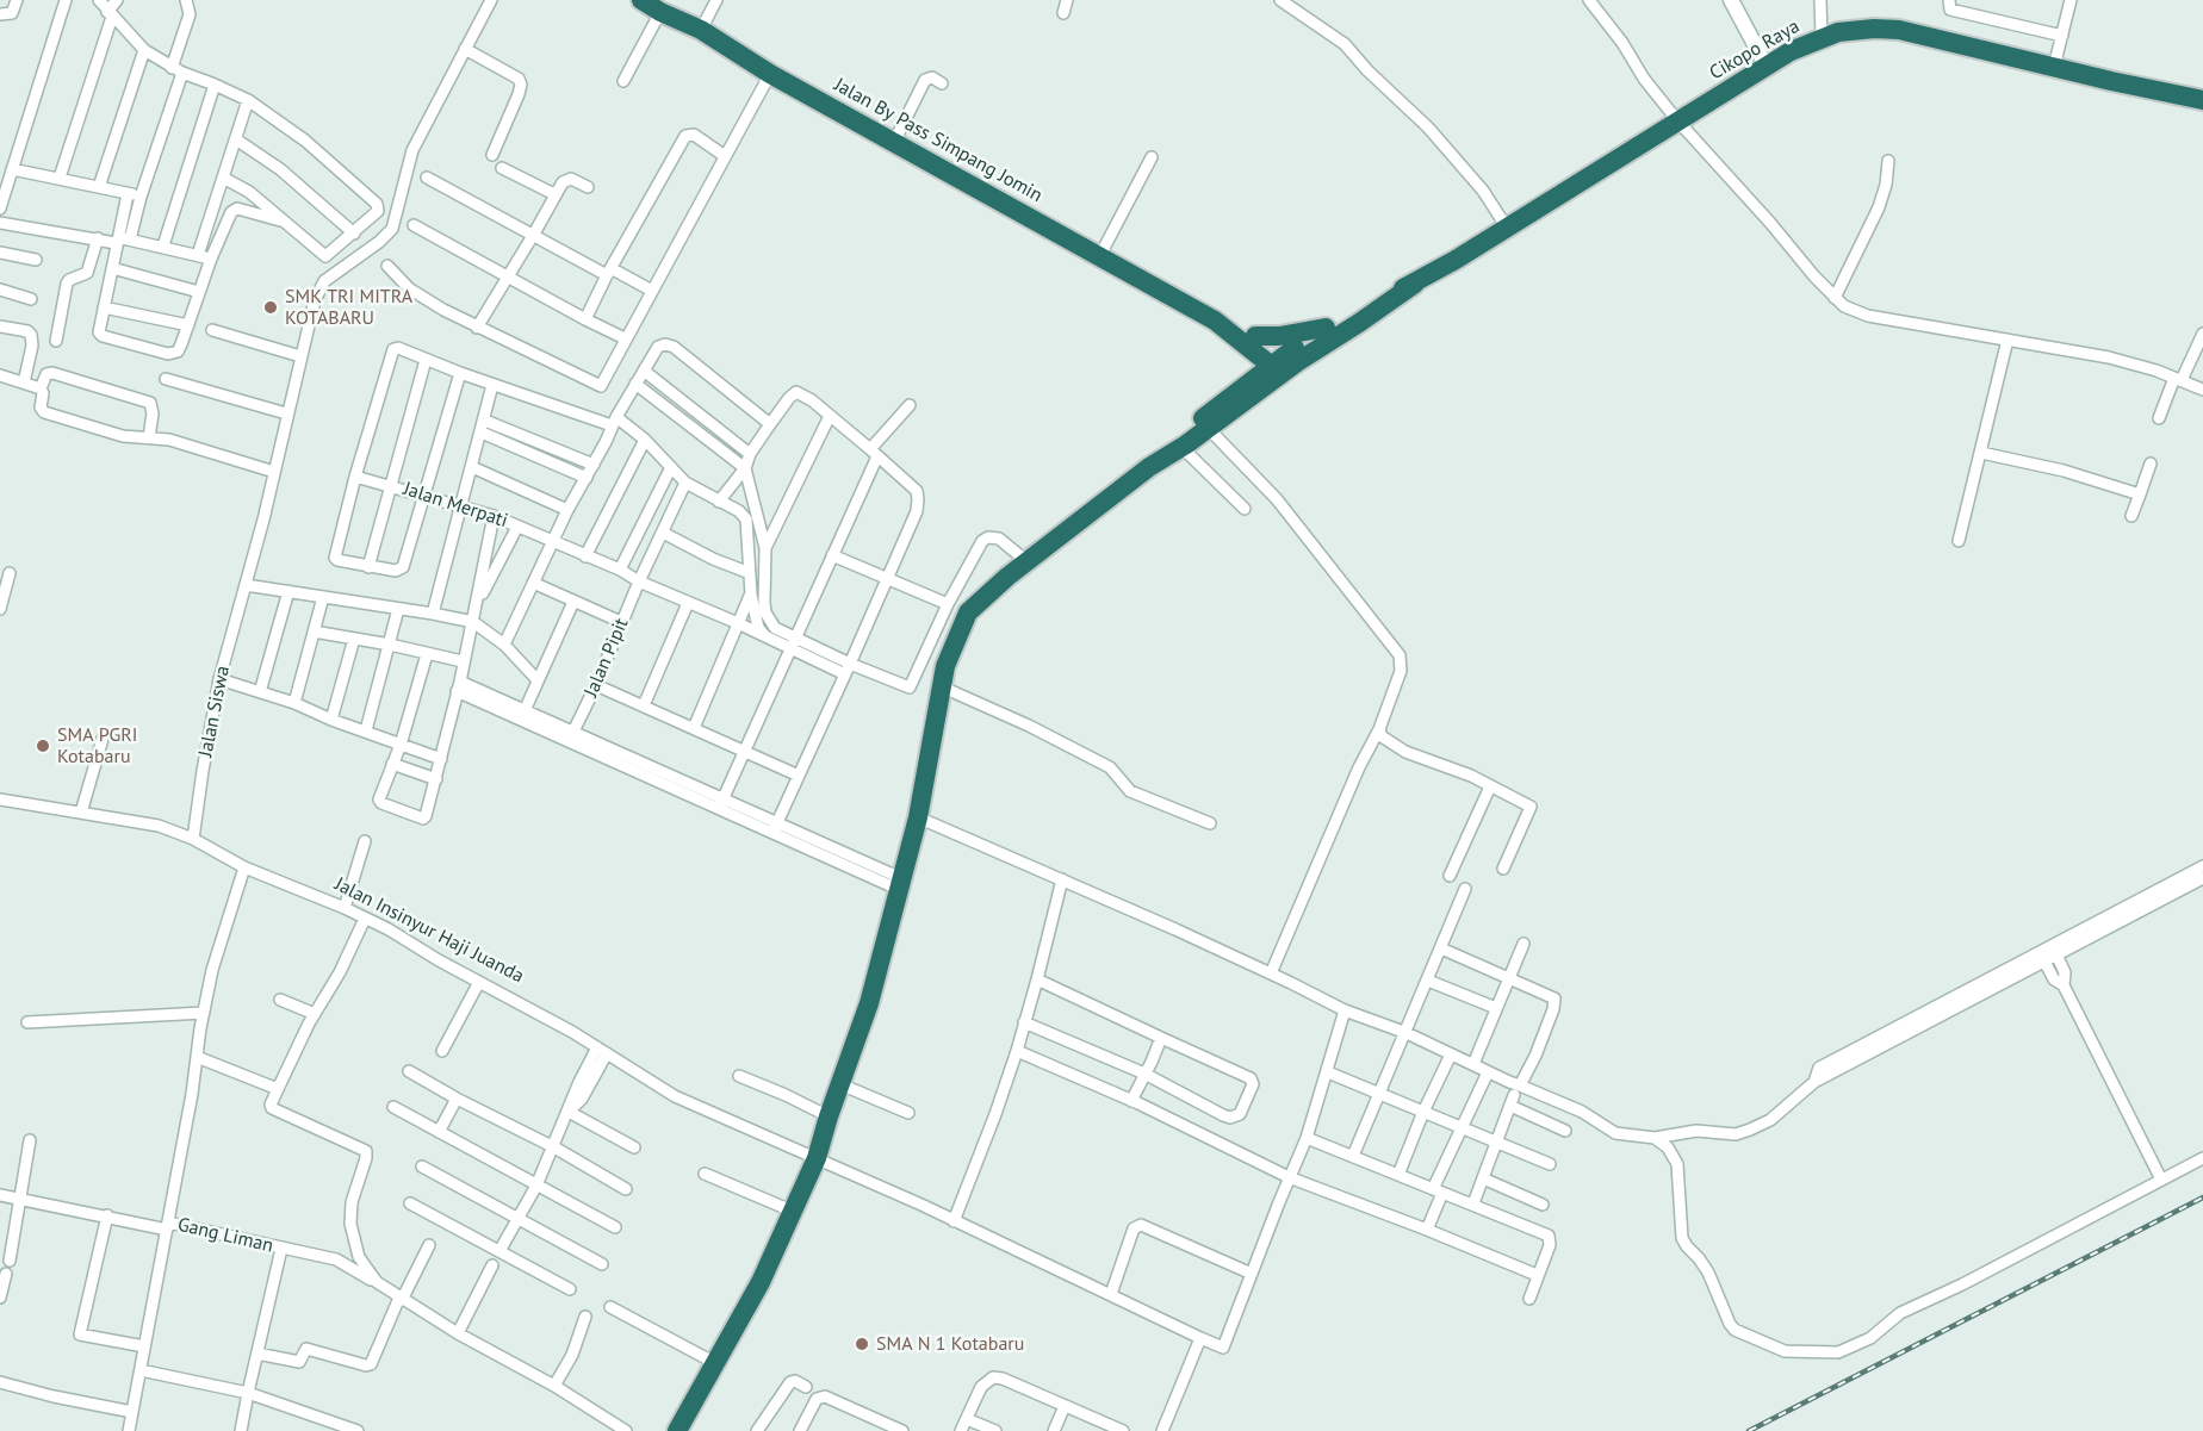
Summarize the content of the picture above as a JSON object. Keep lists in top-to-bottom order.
{
  "streets": {
    "highway": ["Cikopo Raya", "Jalan By Pass Simpang Jomin"],
    "street": [
      "Jalan Merpati",
      "Jalan Pipit",
      "Jalan Siswa",
      "Jalan Insinyur Haji Juanda",
      "Gang Liman"
    ]
  },
  "crossings": [
    ["Cikopo Raya", "Jalan By Pass Simpang Jomin"],
    ["Jalan Merpati", "Jalan Pipit"],
    ["Jalan Siswa", "Jalan Insinyur Haji Juanda"]
  ],
  "places": ["SMK TRI MITRA KOTABARU", "SMA PGRI Kotabaru", "SMA N 1 Kotabaru"]
}
